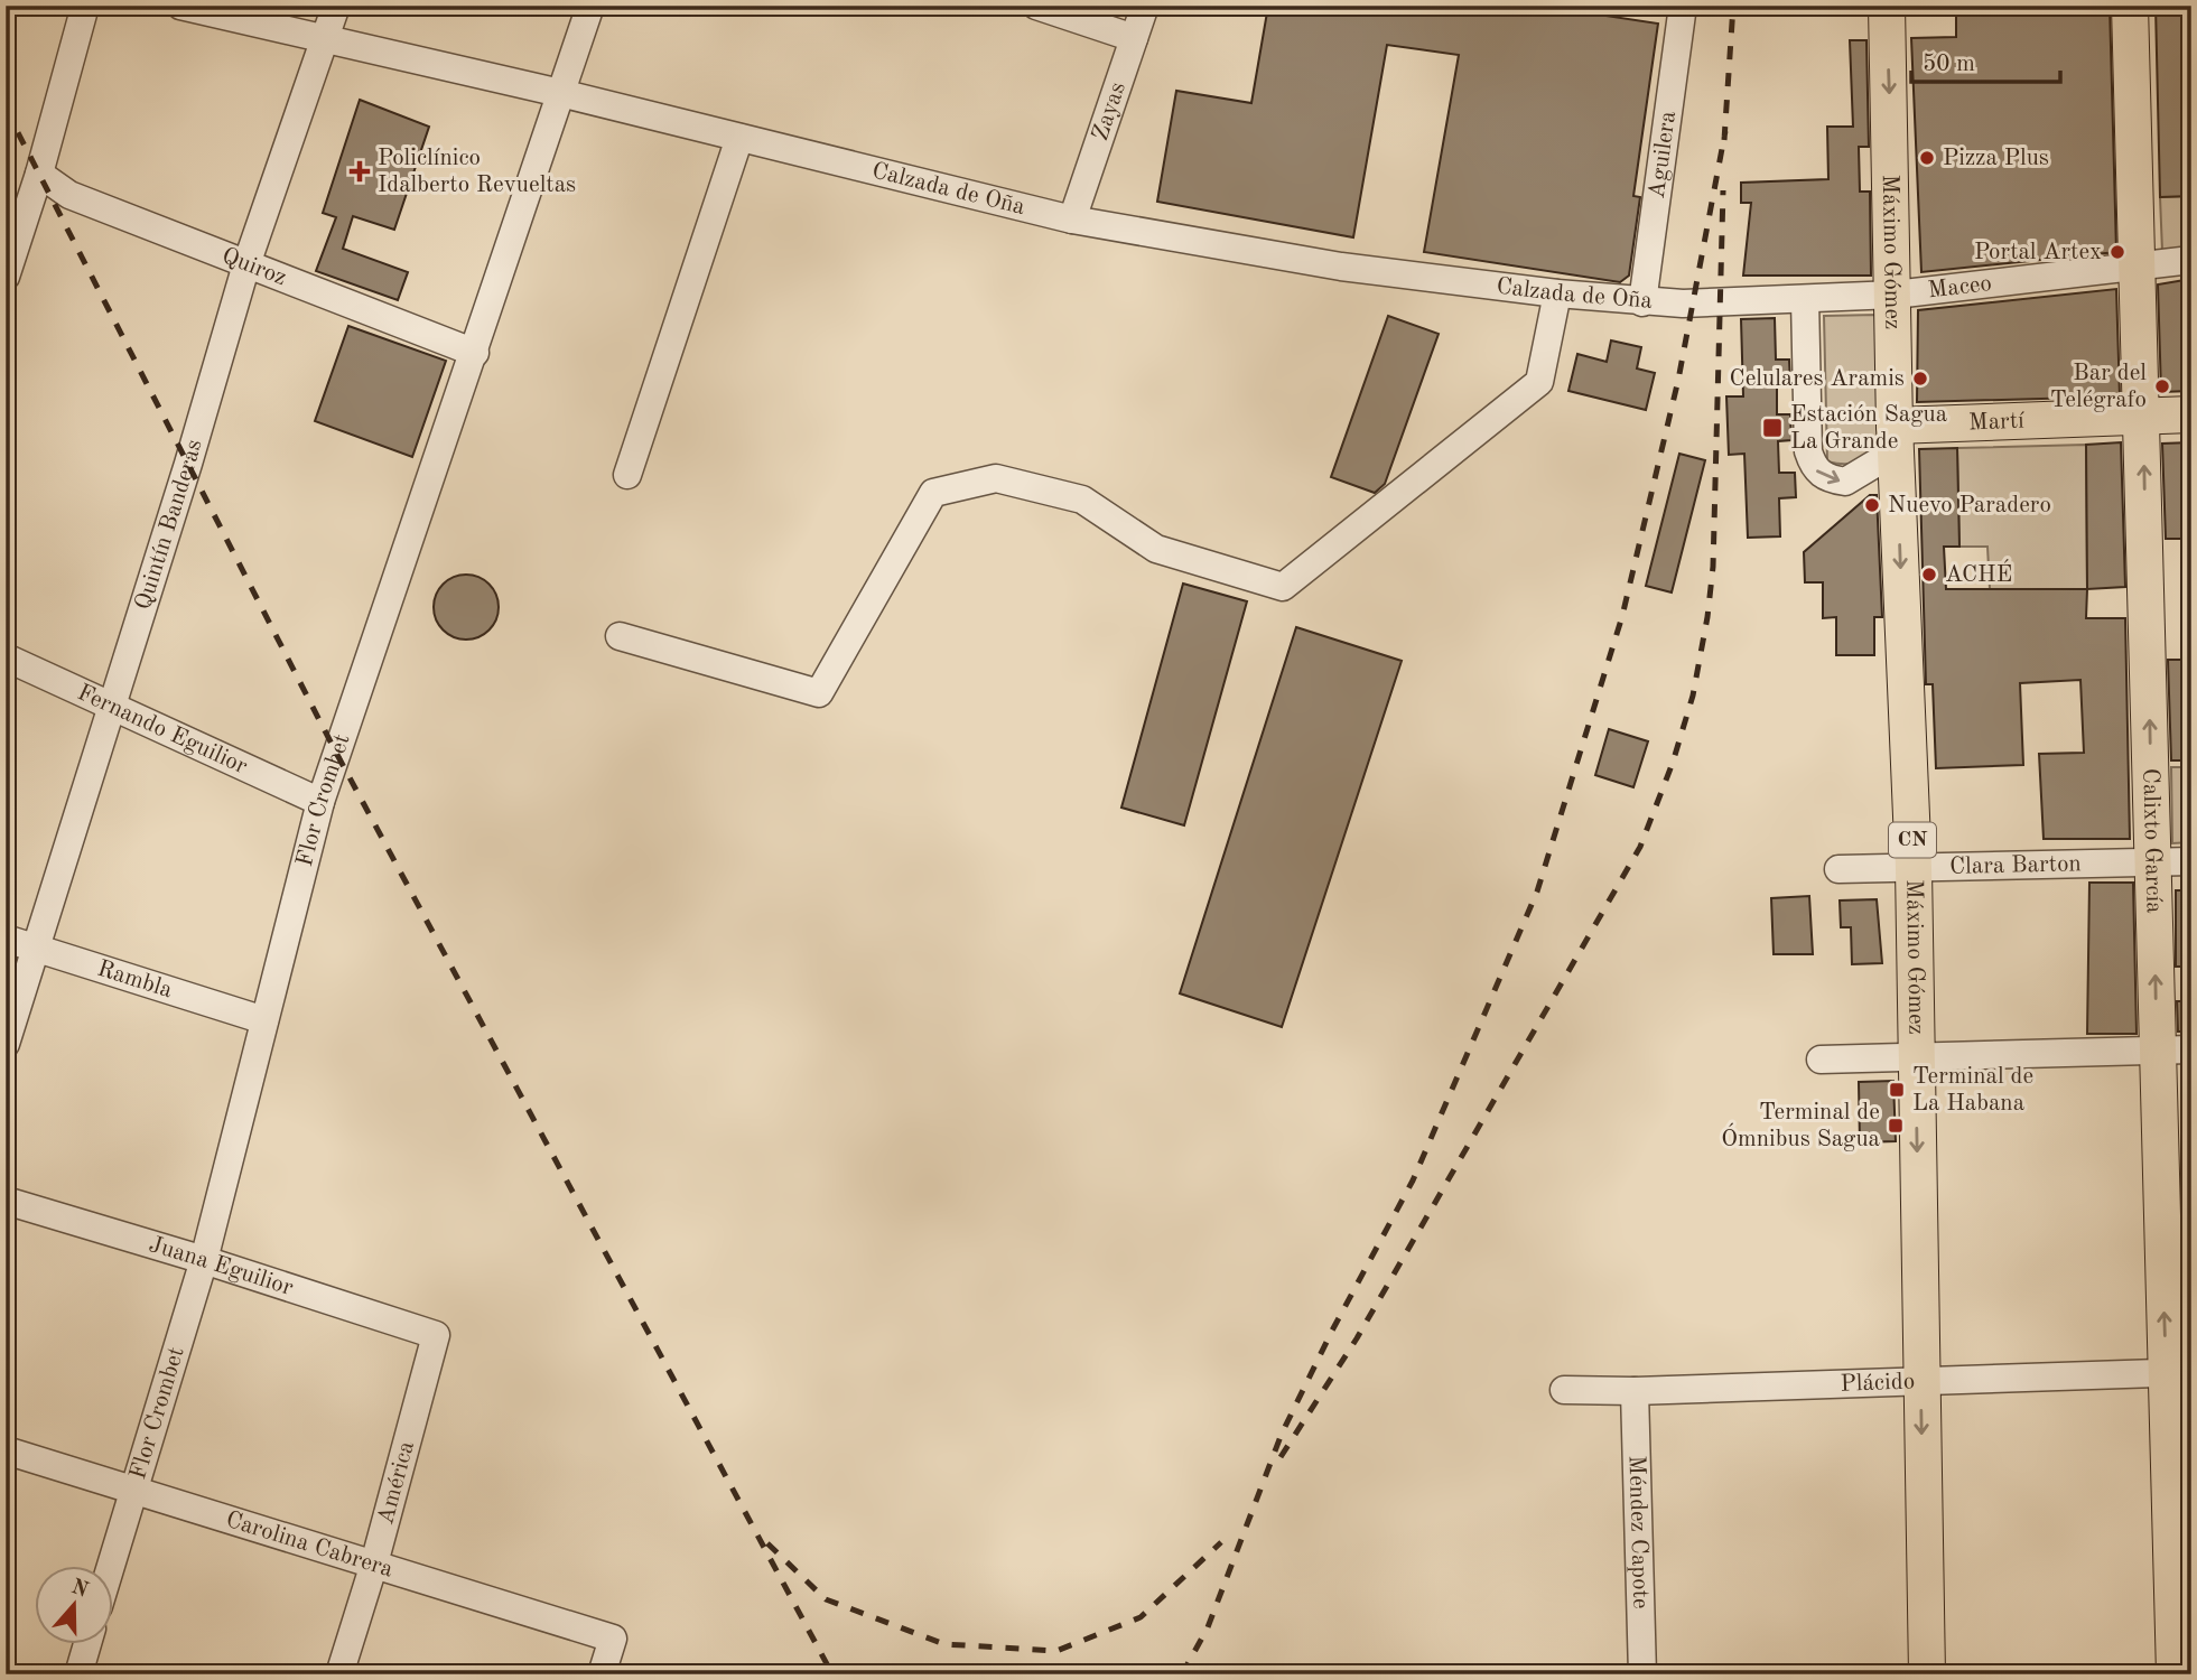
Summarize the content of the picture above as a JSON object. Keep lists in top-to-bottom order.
{
  "streets": {
    "main road": [
      "Máximo Gómez",
      "Martí",
      "CN",
      "Calixto García"
    ],
    "street": [
      "Zayas",
      "Aguilera",
      "Calzada de Oña",
      "Quiroz",
      "Maceo",
      "Quintín Banderas",
      "Fernando Eguilior",
      "Flor Crombet",
      "Clara Barton",
      "Rambla",
      "Juana Eguilior",
      "Plácido",
      "América",
      "Méndez Capote",
      "Carolina Cabrera"
    ]
  },
  "crossings": [
    ["Zayas", "Calzada de Oña"],
    ["Aguilera", "Calzada de Oña"],
    ["Calzada de Oña", "Maceo"],
    ["Calzada de Oña", "Quintín Banderas"],
    ["Calzada de Oña", "Flor Crombet"],
    ["Máximo Gómez", "Maceo"],
    ["Máximo Gómez", "Martí"],
    ["Máximo Gómez", "Clara Barton"],
    ["Máximo Gómez", "Plácido"],
    ["Quiroz", "Quintín Banderas"],
    ["Quiroz", "Flor Crombet"],
    ["Maceo", "Calixto García"],
    ["Martí", "Calixto García"],
    ["Quintín Banderas", "Fernando Eguilior"],
    ["Quintín Banderas", "Rambla"],
    ["Fernando Eguilior", "Flor Crombet"],
    ["Flor Crombet", "Rambla"],
    ["Flor Crombet", "Juana Eguilior"],
    ["Flor Crombet", "Carolina Cabrera"],
    ["Calixto García", "Clara Barton"],
    ["Calixto García", "Plácido"],
    ["Juana Eguilior", "América"],
    ["Plácido", "Méndez Capote"],
    ["América", "Carolina Cabrera"]
  ],
  "one_way": ["Máximo Gómez", "Calixto García"],
  "places": {
    "other": [
      "Pizza Plus",
      "Portal Artex",
      "Celulares Aramis",
      "Bar del Telégrafo",
      "Nuevo Paradero",
      "ACHÉ"
    ],
    "health": ["Policlínico Idalberto Revueltas"],
    "transit": ["Estación Sagua La Grande", "Terminal de La Habana", "Terminal de Ómnibus Sagua"]
  },
  "scale_bar": "50 m",
  "north": "top"
}
